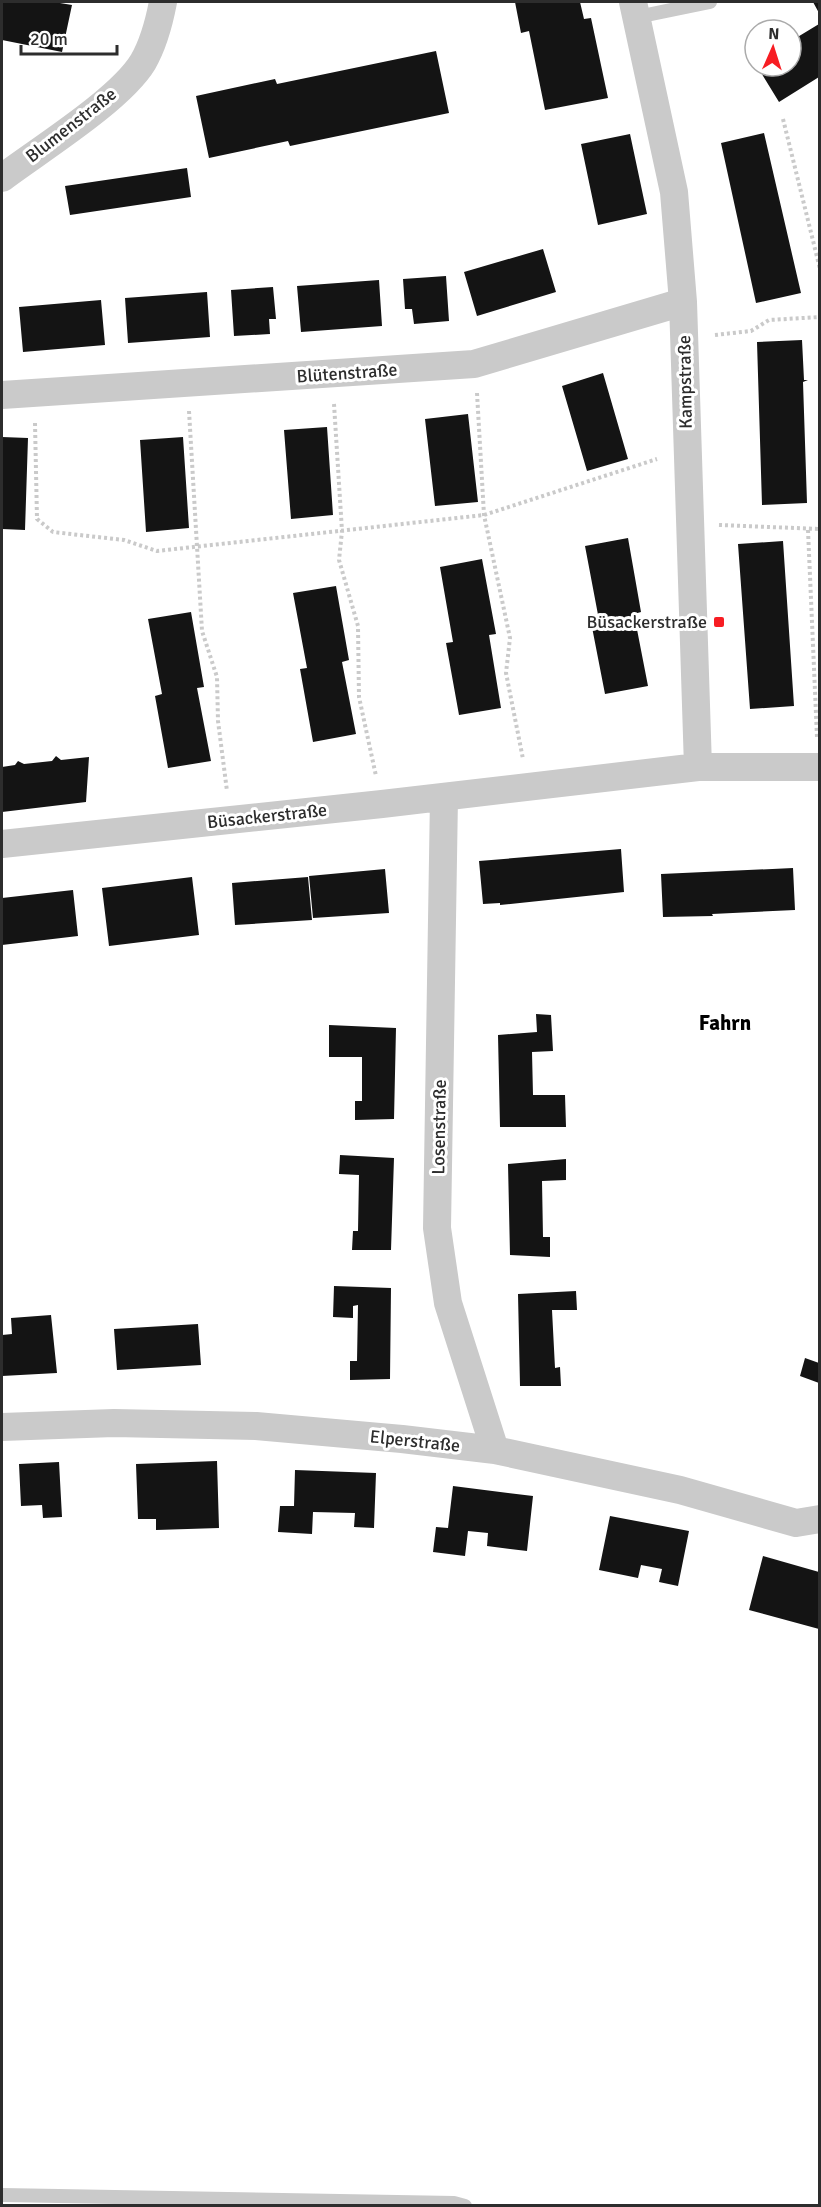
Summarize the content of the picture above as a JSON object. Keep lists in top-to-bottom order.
{
  "streets": {
    "street": [
      "Blumenstraße",
      "Blütenstraße",
      "Kampstraße",
      "Büsackerstraße",
      "Losenstraße",
      "Elperstraße"
    ]
  },
  "crossings": [
    ["Blütenstraße", "Kampstraße"],
    ["Kampstraße", "Büsackerstraße"],
    ["Büsackerstraße", "Losenstraße"],
    ["Losenstraße", "Elperstraße"]
  ],
  "districts": ["Fahrn"],
  "places": {
    "transit": ["Büsackerstraße"]
  },
  "scale_bar": "20 m",
  "north": "top"
}
